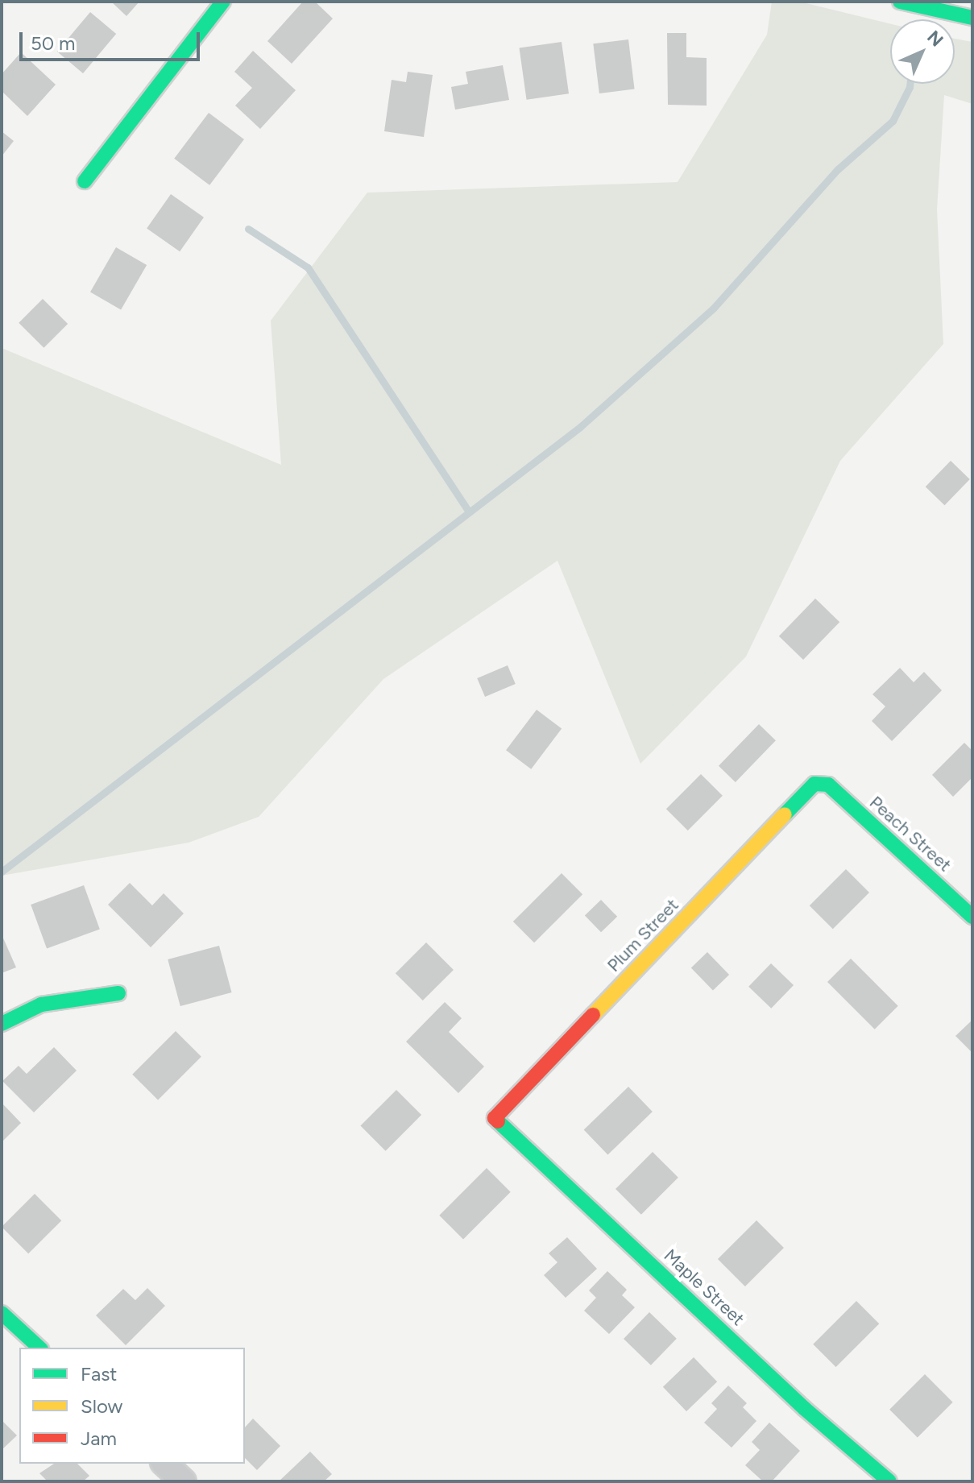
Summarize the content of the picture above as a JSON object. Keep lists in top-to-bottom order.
{
  "streets": {
    "street": ["Peach Street", "Plum Street", "Maple Street"]
  },
  "crossings": [
    ["Peach Street", "Plum Street"],
    ["Plum Street", "Maple Street"]
  ],
  "legend": ["Fast", "Slow", "Jam"],
  "scale_bar": "50 m",
  "north": "top right"
}
